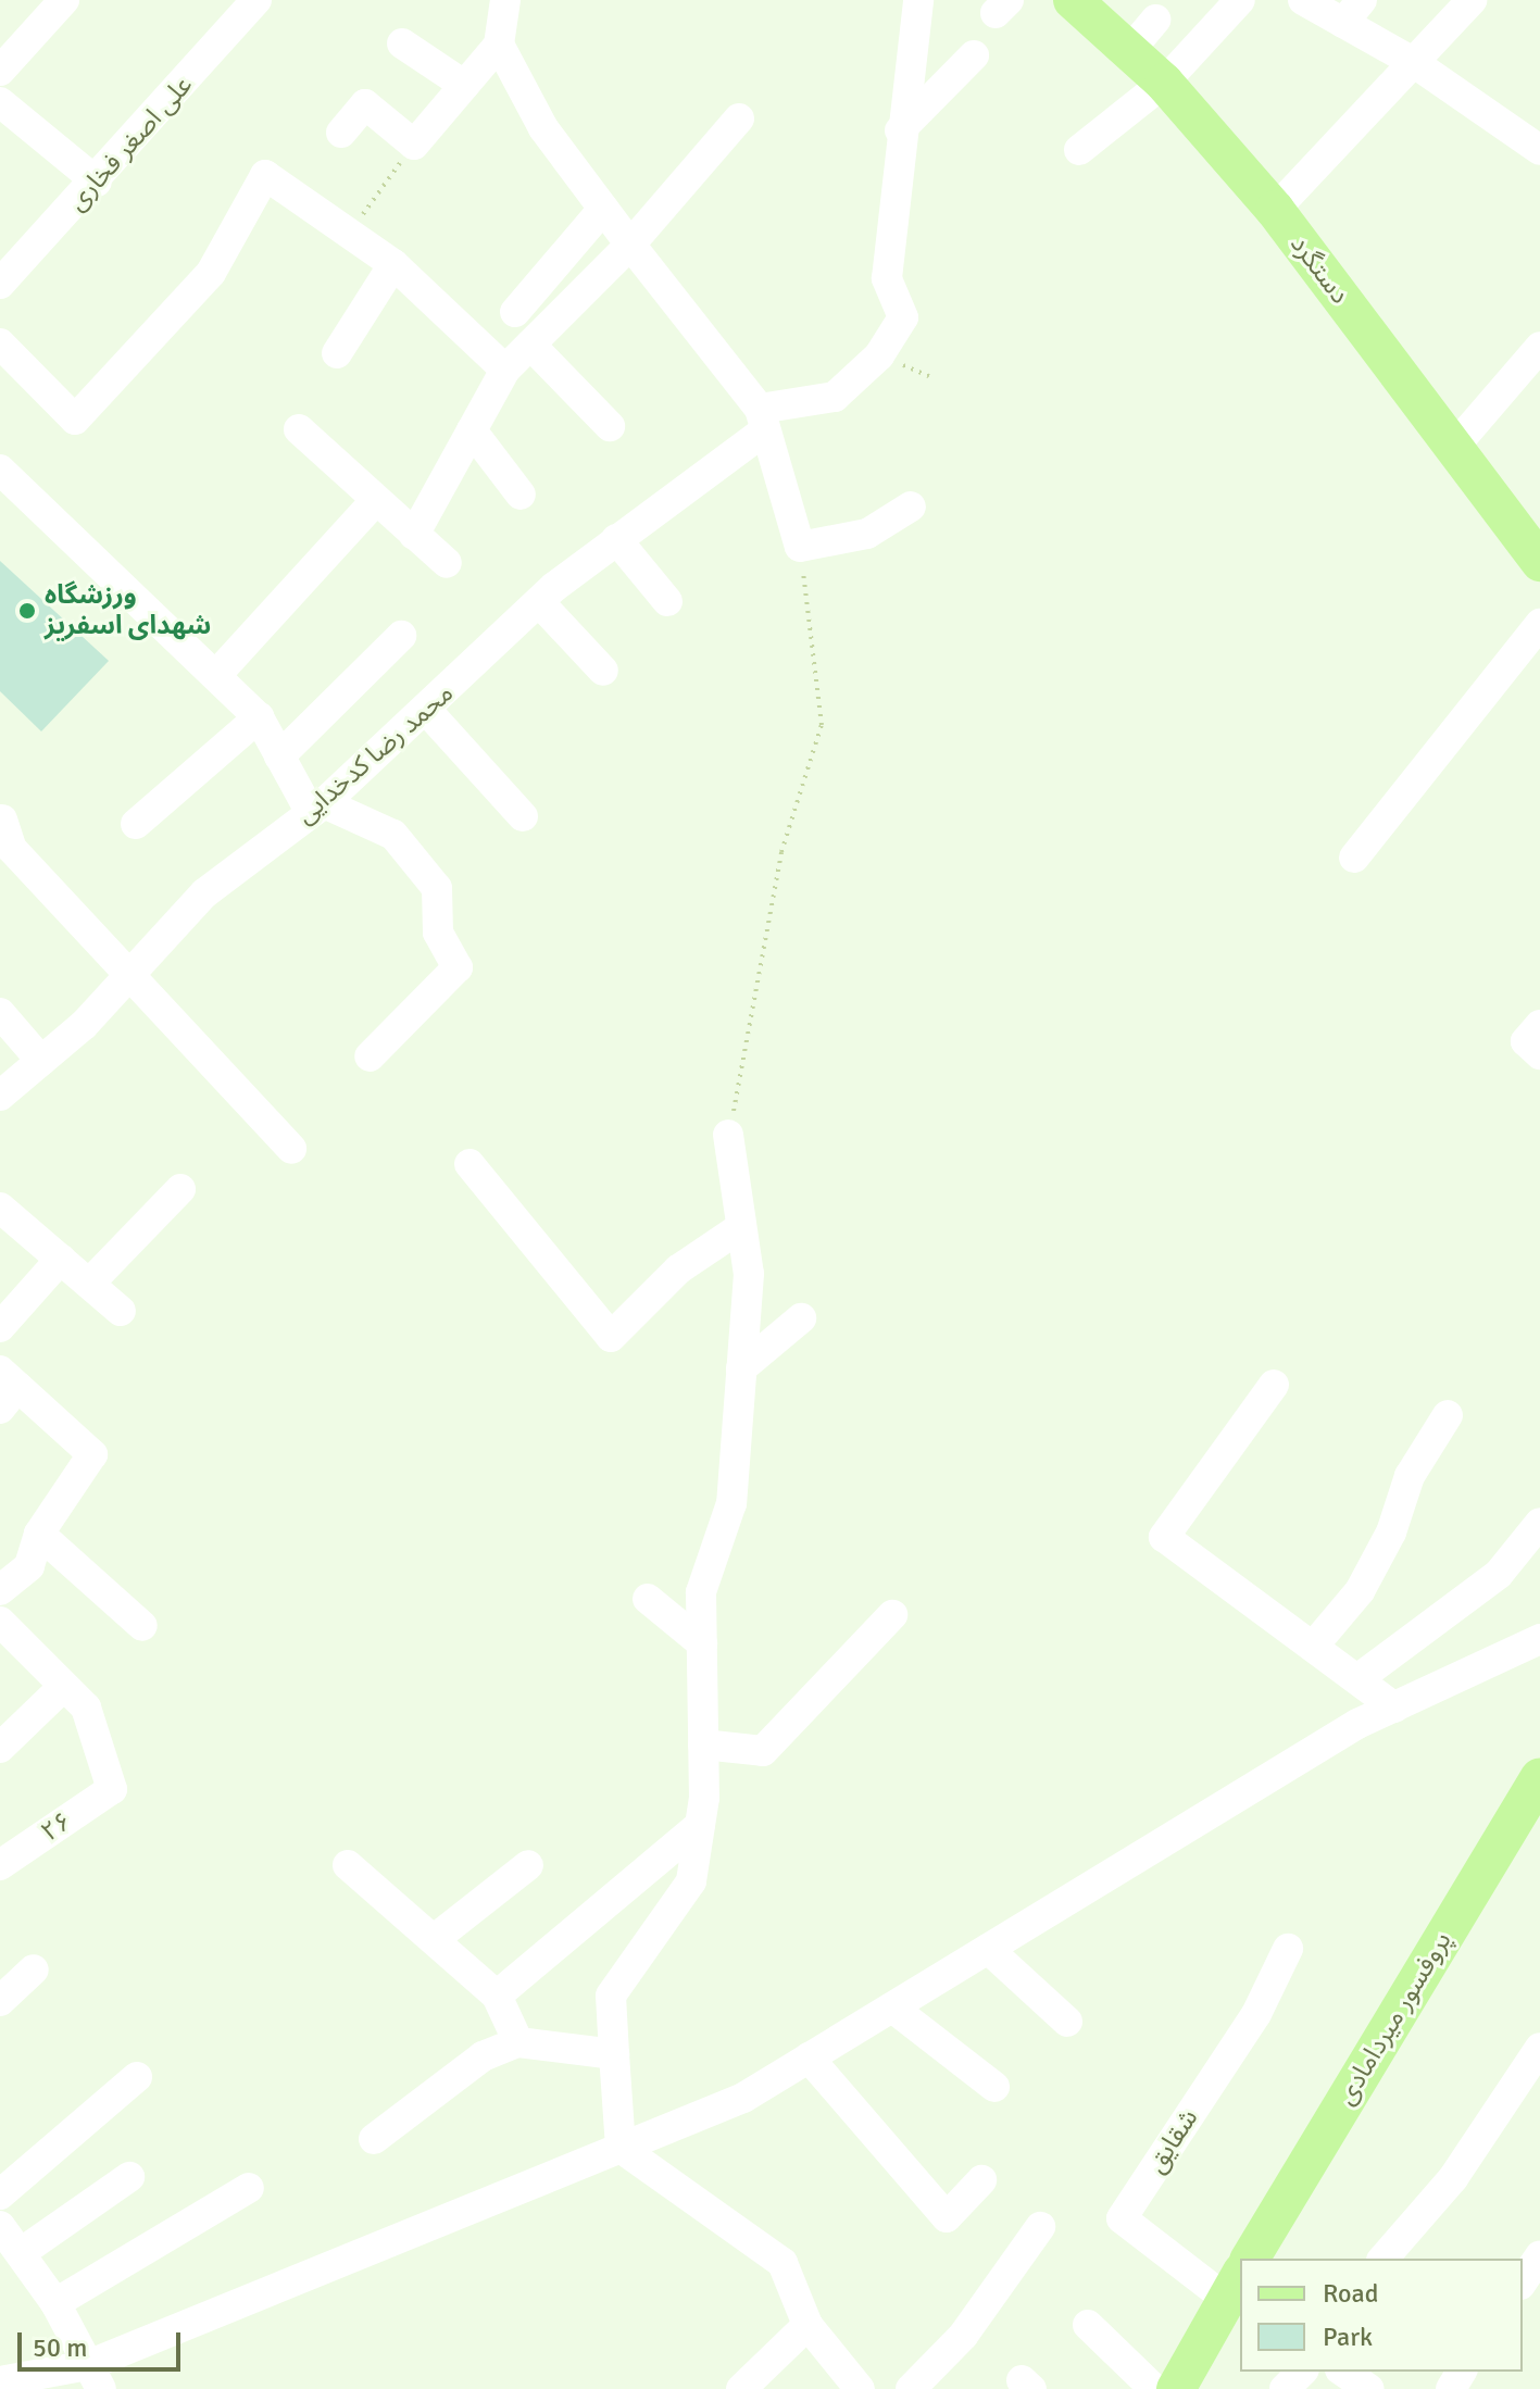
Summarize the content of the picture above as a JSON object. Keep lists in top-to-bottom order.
{
  "streets": {
    "main road": ["دستگرد", "پروفسور میردامادی"],
    "street": [
      "علی اصغر فخاری",
      "محمد رضا کدخدایی",
      "۲۶",
      "شقایق"
    ]
  },
  "places": ["ورزشگاه شهدای اسفریز"],
  "legend": ["Road", "Park"],
  "scale_bar": "50 m"
}
